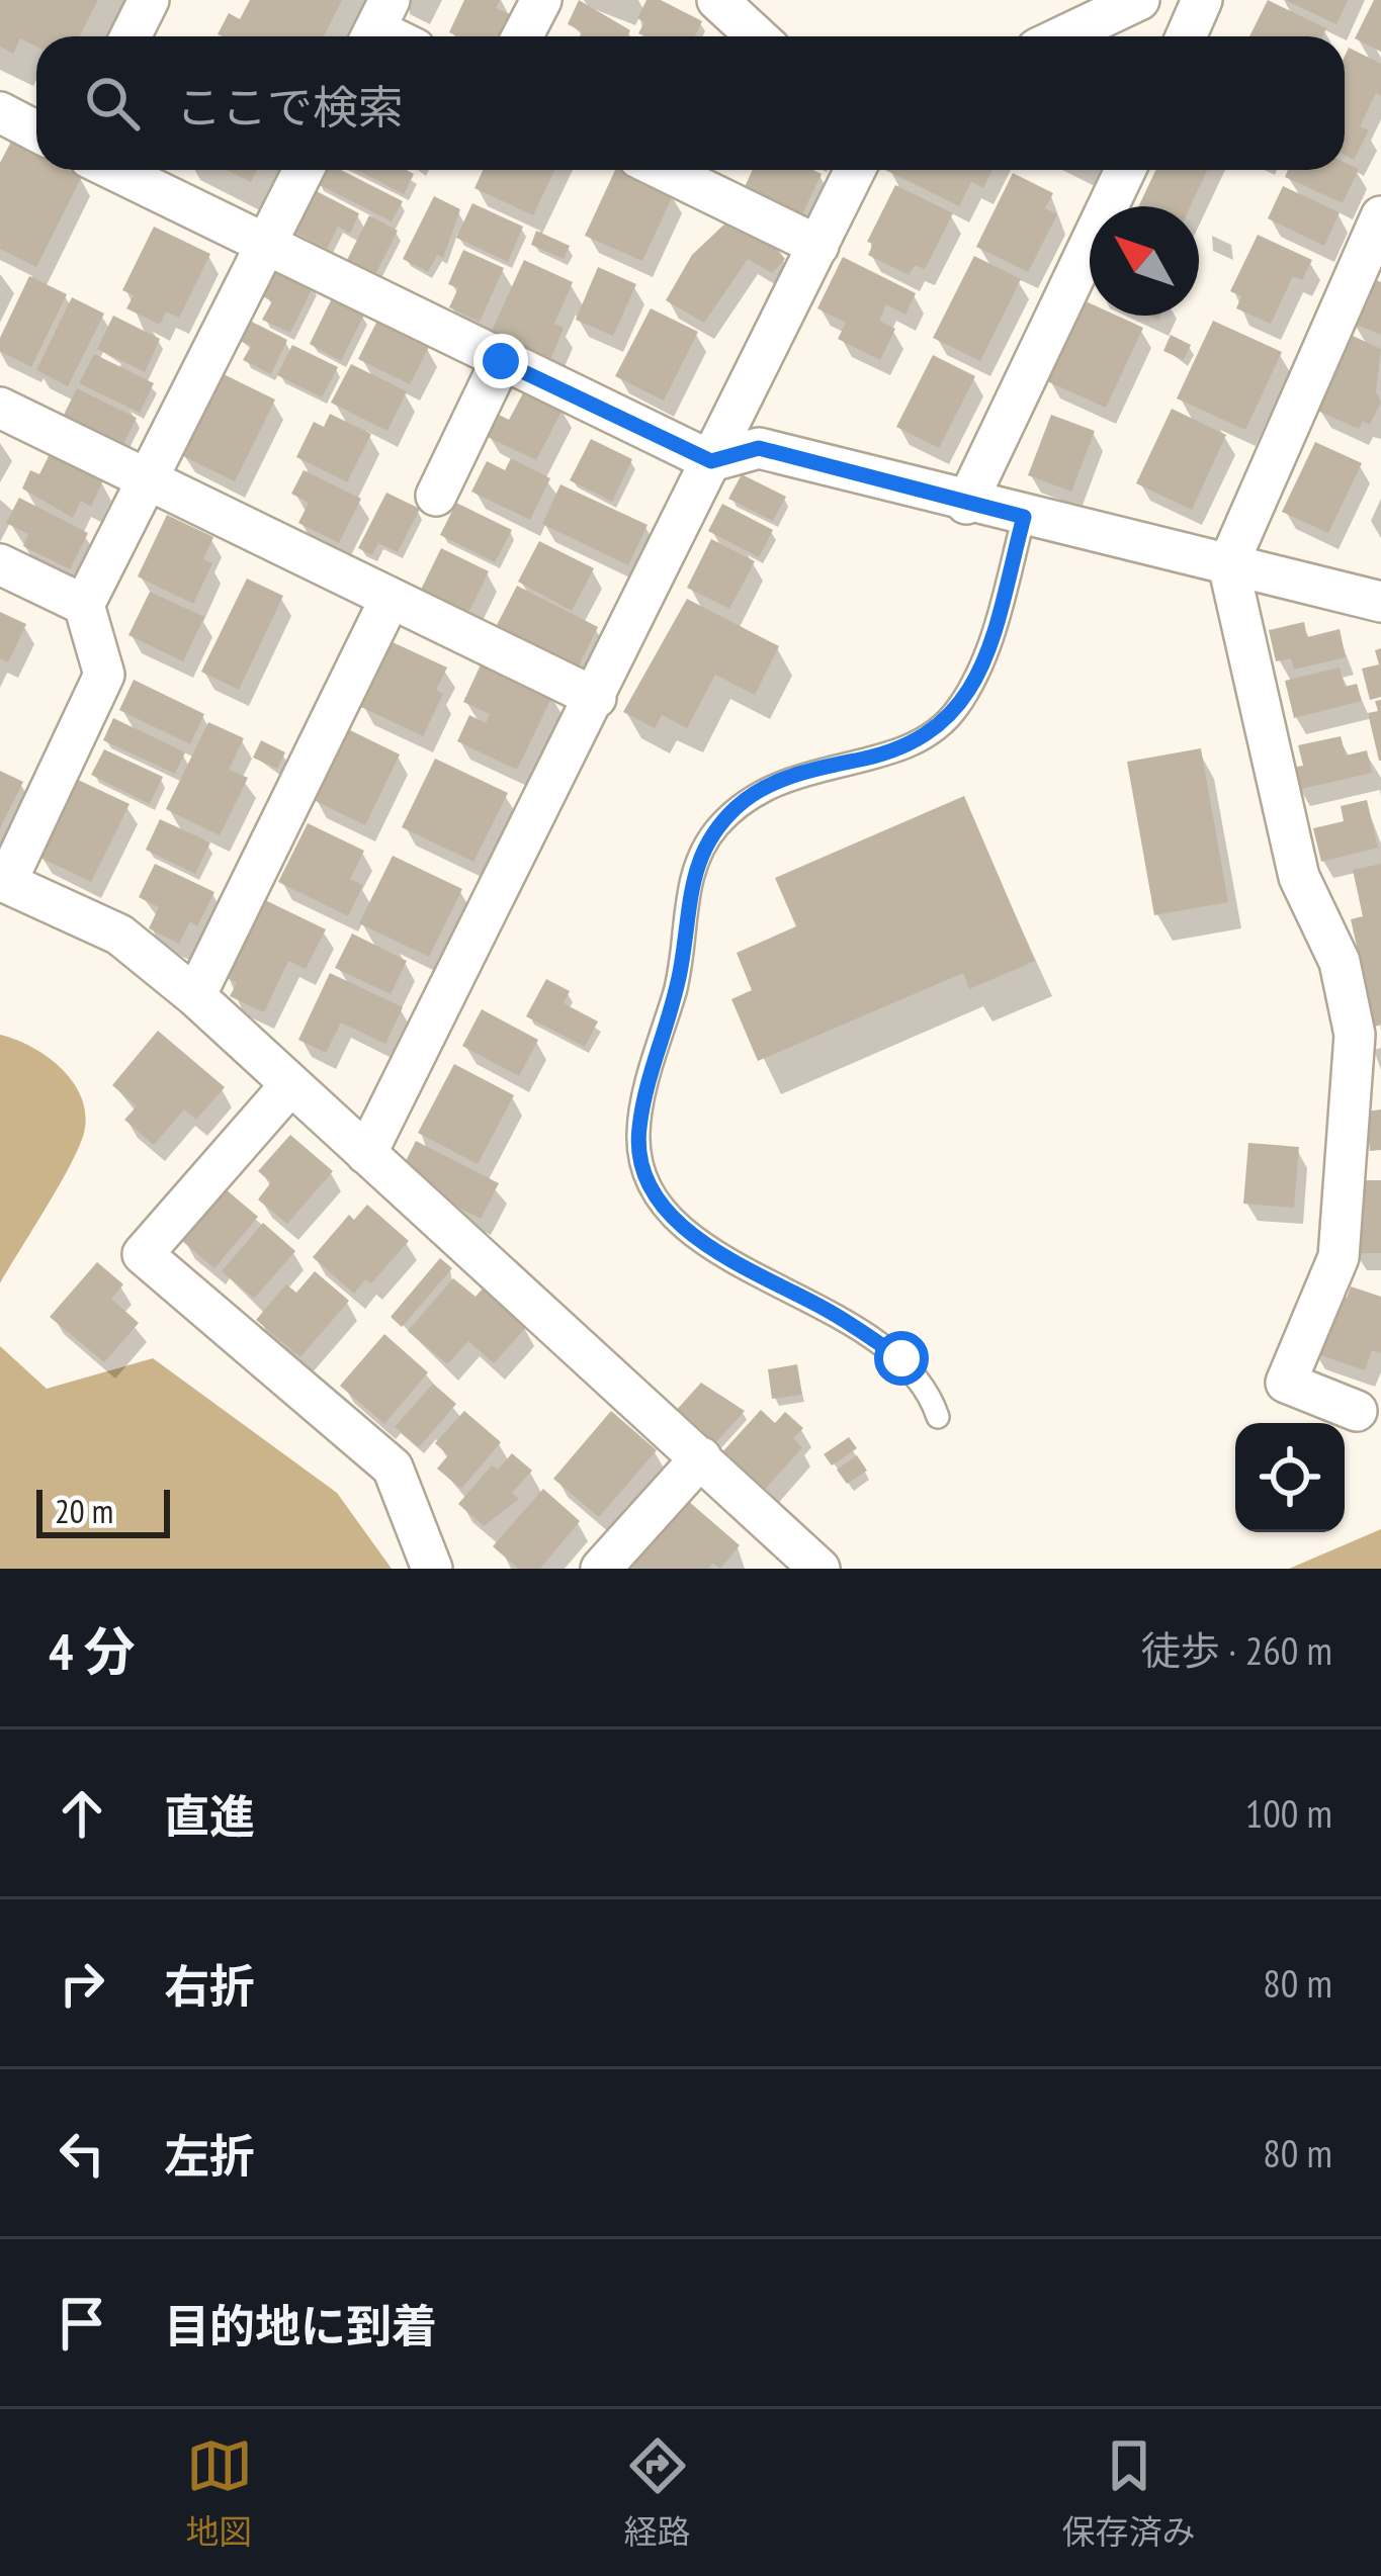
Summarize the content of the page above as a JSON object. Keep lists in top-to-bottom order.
{
  "scale_bar": "20 m",
  "north": "top left",
  "page": {
    "search": "ここで検索",
    "scale": "20 m",
    "heading": ["4 分", "徒歩 · 260 m"],
    "list": [
      ["直進", "100 m"],
      ["右折", "80 m"],
      ["左折", "80 m"],
      "目的地に到着"
    ],
    "nav": ["地図", "経路", "保存済み"]
  }
}
